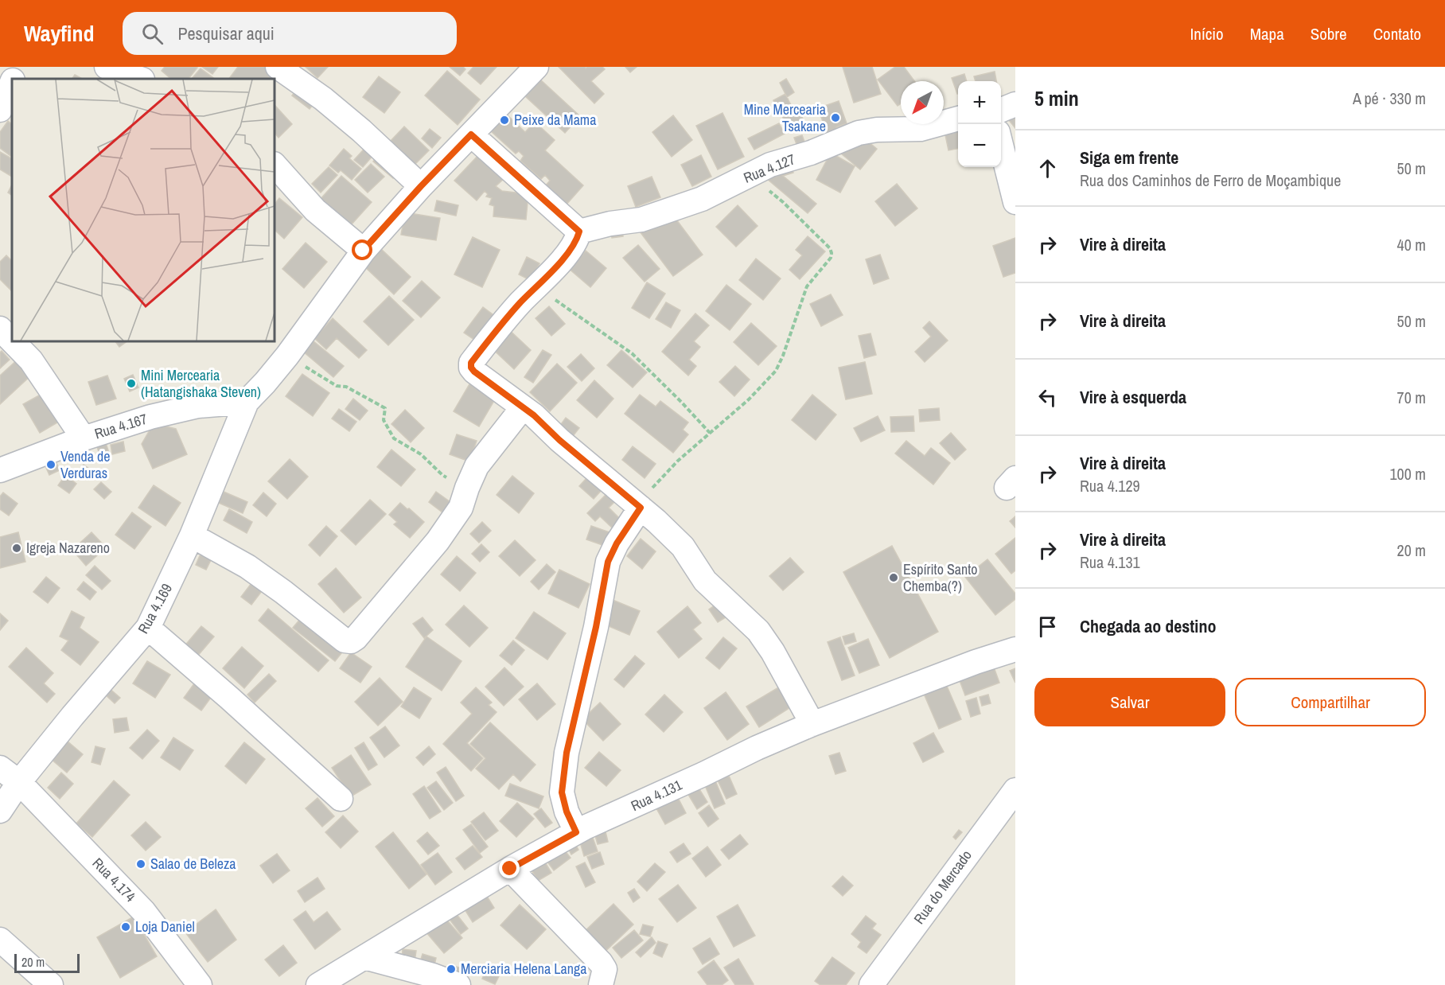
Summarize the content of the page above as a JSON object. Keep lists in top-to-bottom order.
{
  "streets": {
    "street": [
      "Rua 4.127",
      "Rua 4.167",
      "Rua 4.169",
      "Rua 4.131",
      "Rua 4.174",
      "Rua do Mercado"
    ]
  },
  "crossings": [
    ["Rua 4.167", "Rua 4.169"],
    ["Rua 4.169", "Rua 4.174"]
  ],
  "places": [
    "Mine Mercearia Tsakane",
    "Peixe da Mama",
    "Mini Mercearia (Hatangishaka Steven)",
    "Venda de Verduras",
    "Igreja Nazareno",
    "Espírito Santo Chemba(?)",
    "Salao de Beleza",
    "Loja Daniel",
    "Merciaria Helena Langa"
  ],
  "scale_bar": "20 m",
  "north": "bottom left",
  "page": {
    "header": "Wayfind",
    "search": "Pesquisar aqui",
    "nav": [
      "Início",
      "Mapa",
      "Sobre",
      "Contato"
    ],
    "heading": ["5 min", "A pé · 330 m"],
    "map_buttons": ["+", "−"],
    "list": [
      ["Siga em frente", "Rua dos Caminhos de Ferro de Moçambique", "50 m"],
      ["Vire à direita", "40 m"],
      ["Vire à direita", "50 m"],
      ["Vire à esquerda", "70 m"],
      ["Vire à direita", "Rua 4.129", "100 m"],
      ["Vire à direita", "Rua 4.131", "20 m"],
      "Chegada ao destino"
    ],
    "buttons": ["Salvar", "Compartilhar"],
    "scale": "20 m"
  }
}
